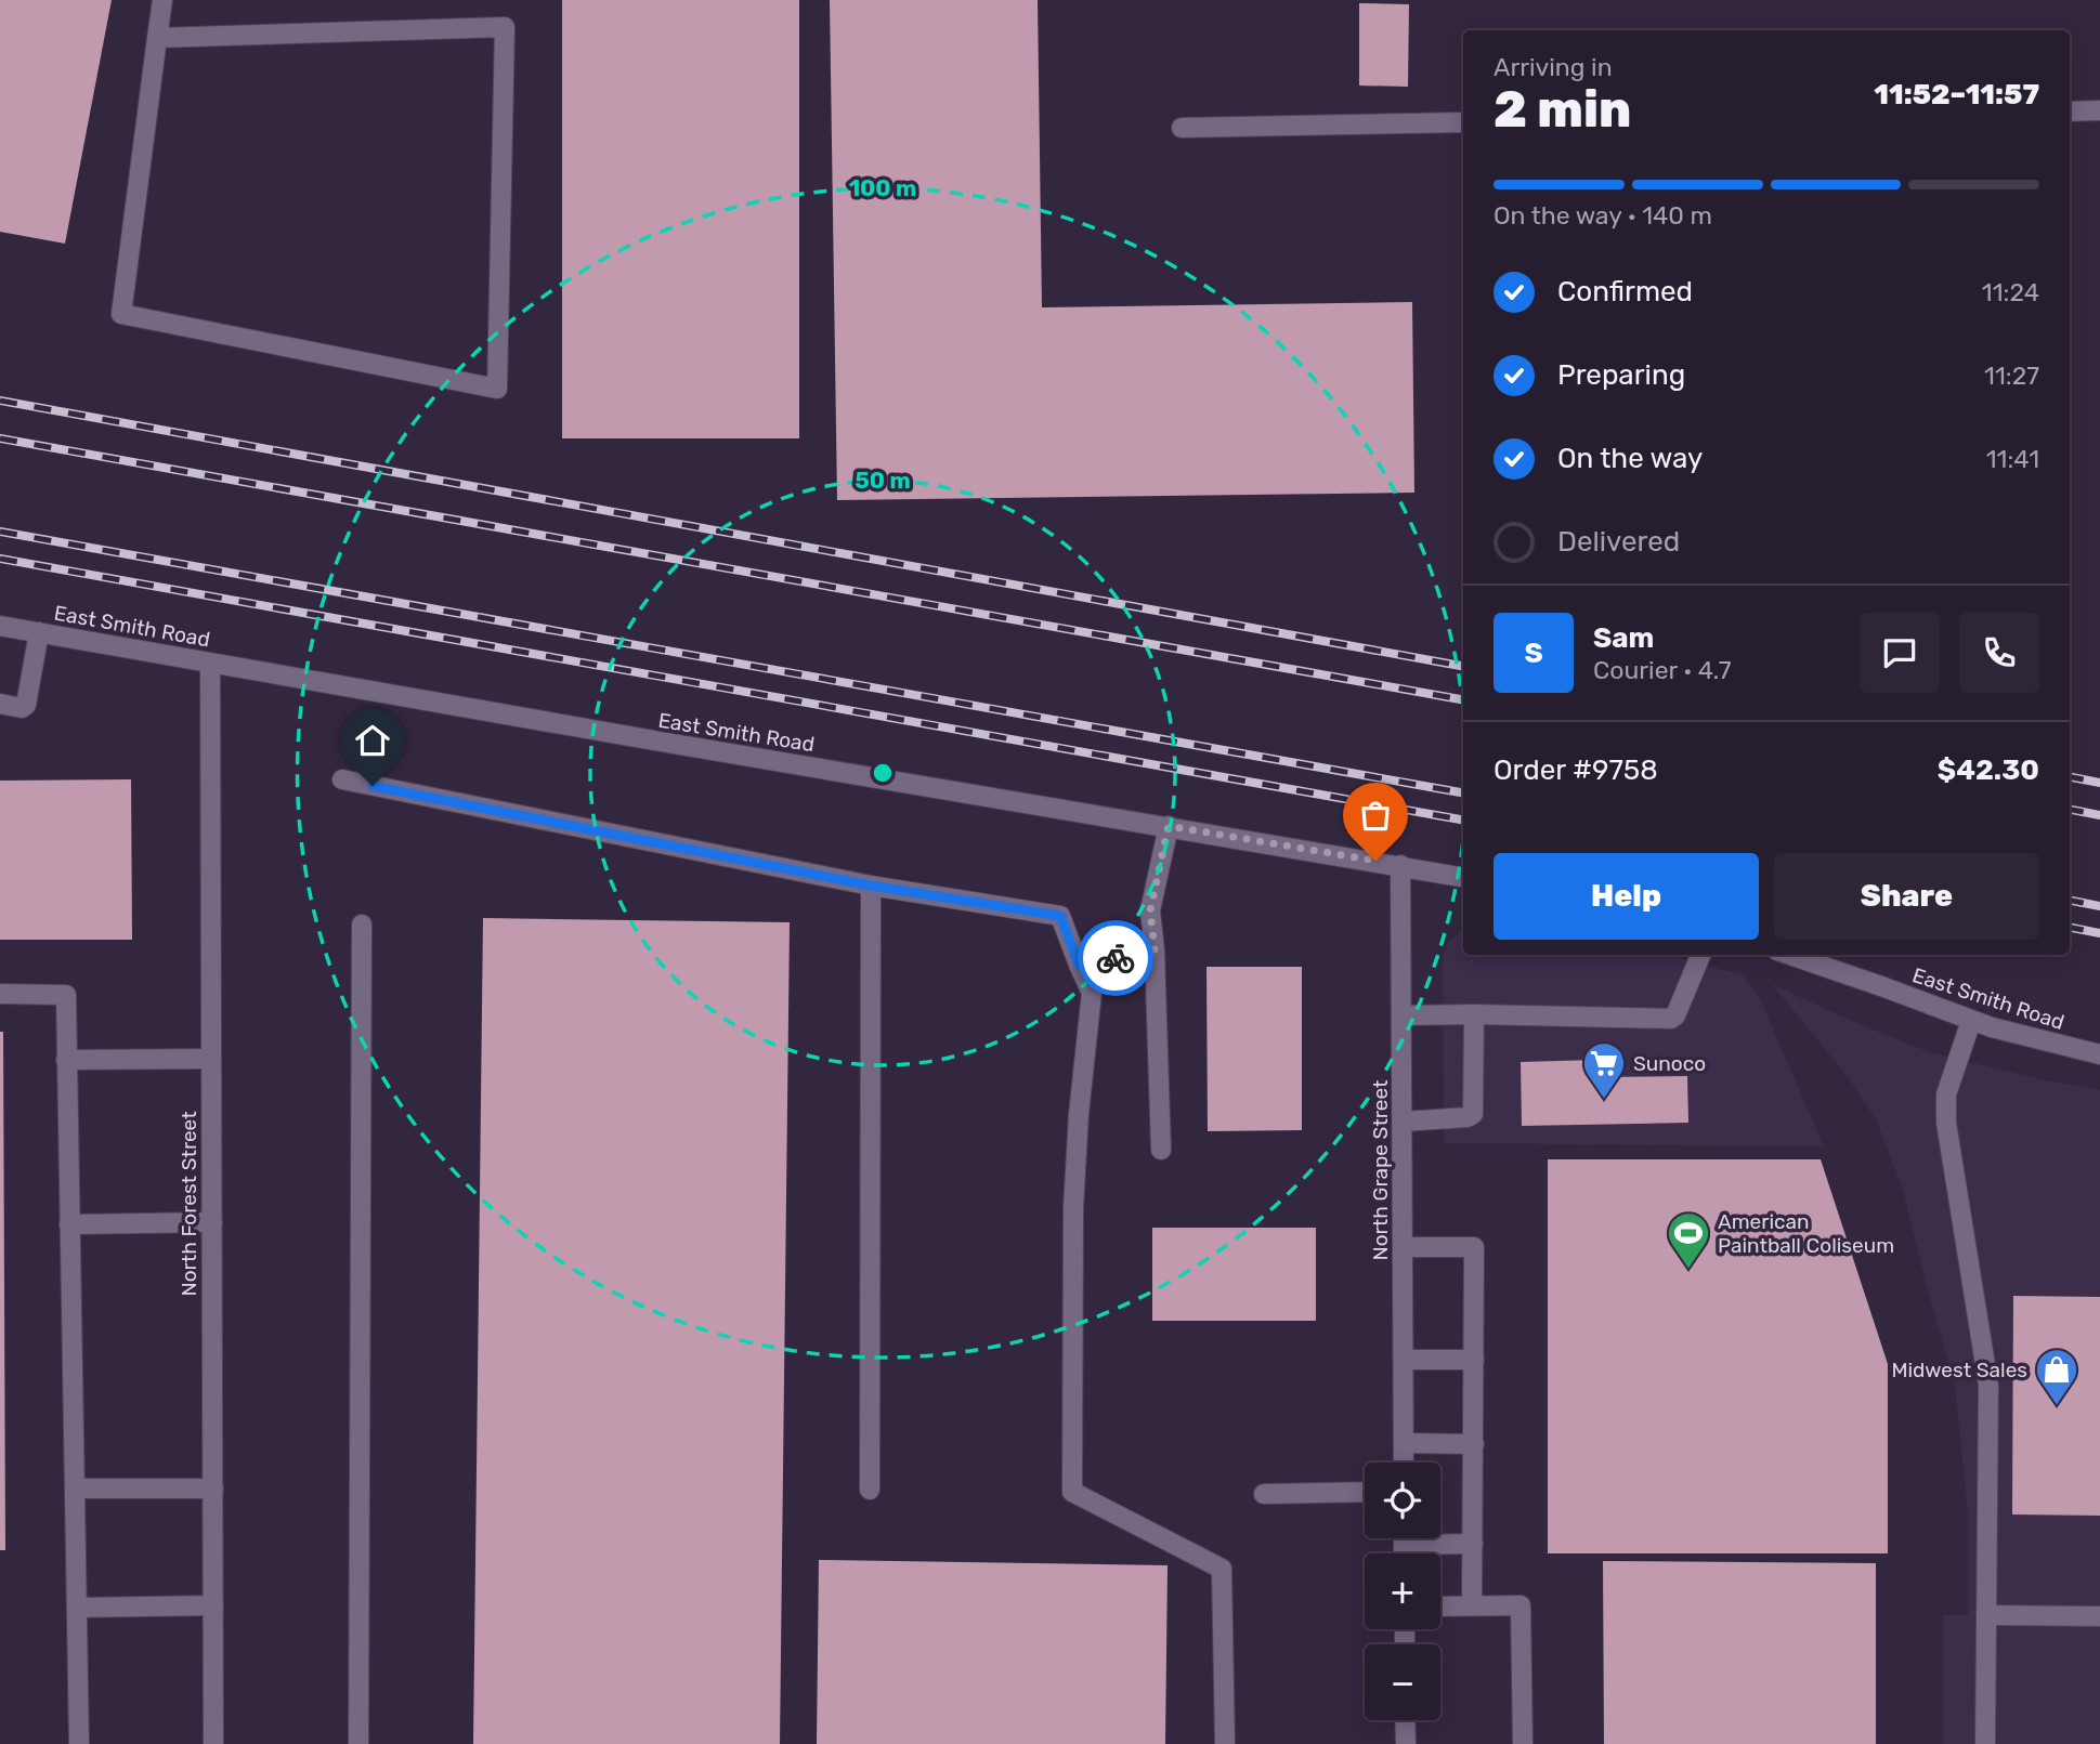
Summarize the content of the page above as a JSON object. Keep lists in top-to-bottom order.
{
  "streets": {
    "street": ["East Smith Road", "North Grape Street", "North Forest Street"]
  },
  "crossings": [
    ["East Smith Road", "North Grape Street"],
    ["East Smith Road", "North Forest Street"]
  ],
  "places": {
    "supermarket": ["Sunoco"],
    "sports": ["American Paintball Coliseum"],
    "shop": ["Midwest Sales"]
  },
  "page": {
    "heading": ["2 min", "Arriving in", "11:52–11:57"],
    "panel": [
      "Sam",
      "Courier · 4.7",
      "Order #9758",
      "$42.30"
    ],
    "bar": "On the way · 140 m",
    "list": [
      ["Confirmed", "11:24"],
      ["Preparing", "11:27"],
      ["On the way", "11:41"],
      "Delivered"
    ],
    "round": "S",
    "buttons": ["Help", "Share"],
    "map_buttons": ["+", "−"]
  },
  "rings": ["100 m", "50 m"]
}
